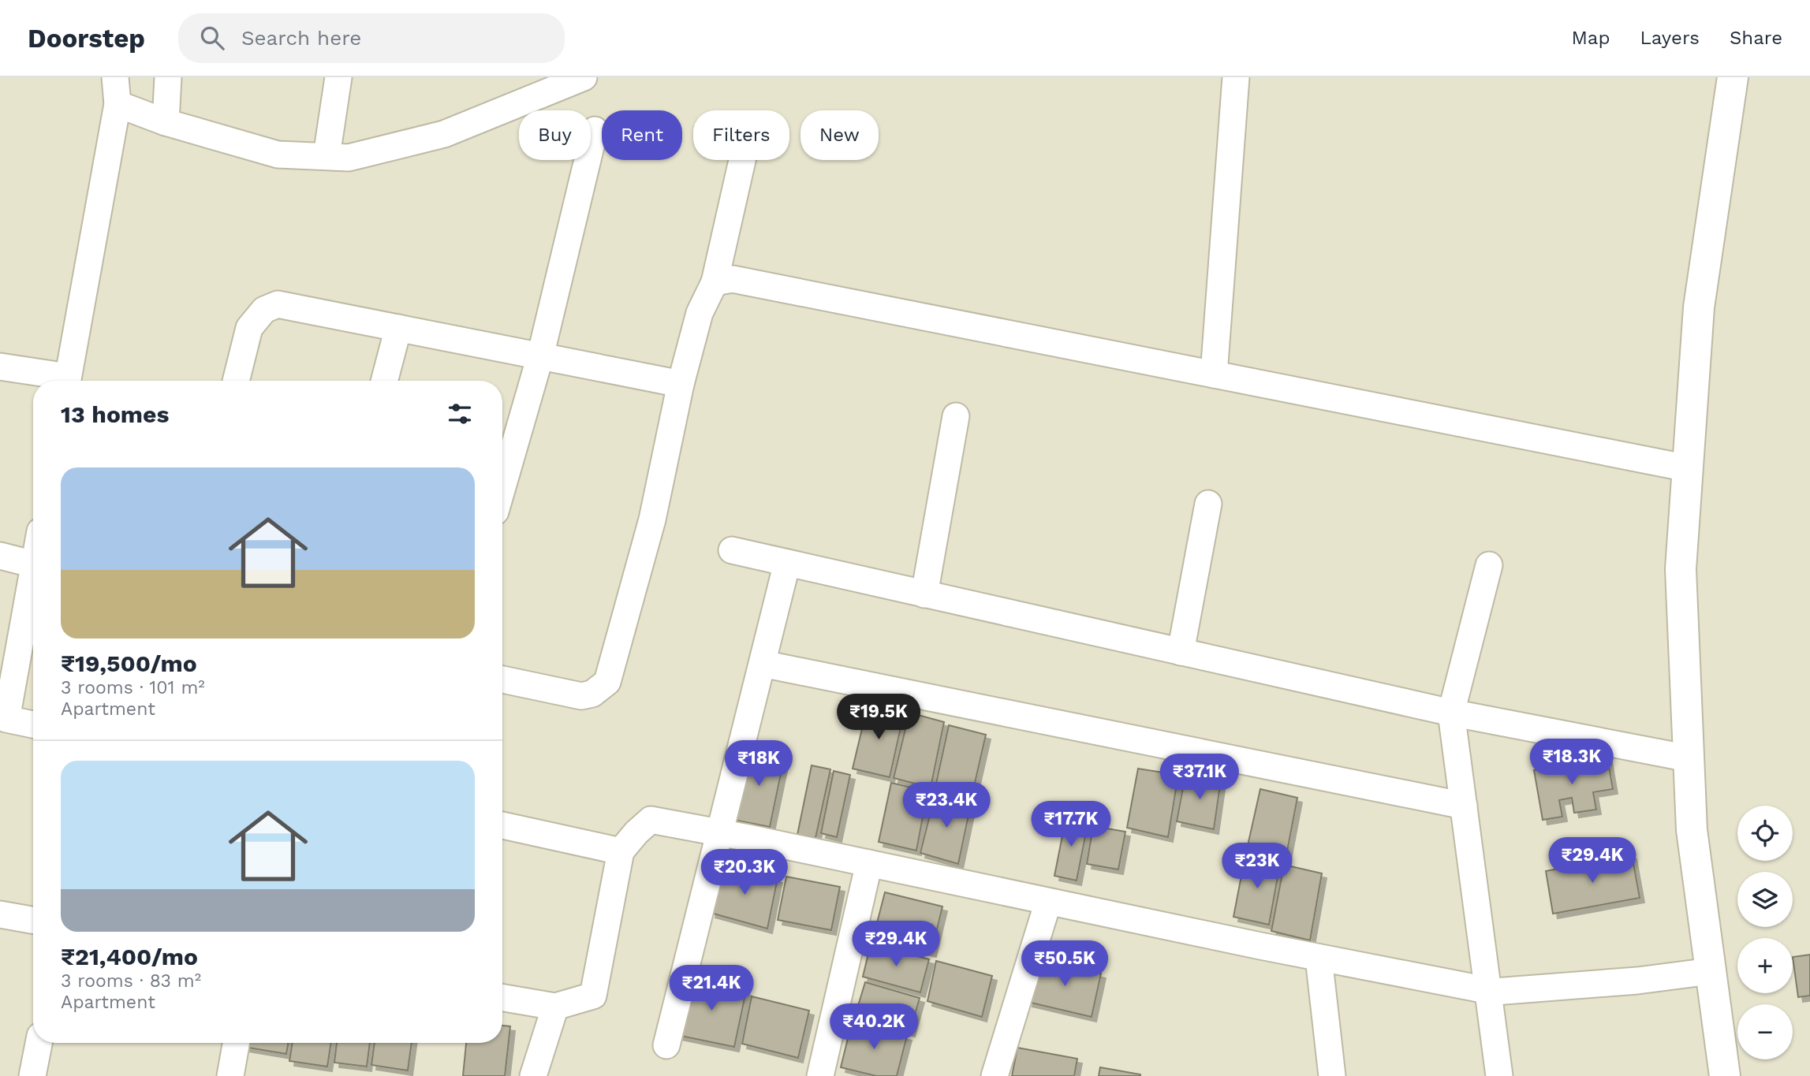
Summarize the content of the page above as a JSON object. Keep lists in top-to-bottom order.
{
  "page": {
    "header": "Doorstep",
    "search": "Search here",
    "nav": ["Map", "Layers", "Share"],
    "chip": [
      "Buy",
      "Rent",
      "Filters",
      "New"
    ],
    "heading": "13 homes",
    "list": [
      {
        "name": "₹19,500/mo",
        "note": "3 rooms · 101 m² · Apartment"
      },
      {
        "name": "₹21,400/mo",
        "note": "3 rooms · 83 m² · Apartment"
      }
    ],
    "price": [
      "₹19.5K",
      "₹18.3K",
      "₹18K",
      "₹37.1K",
      "₹23.4K",
      "₹17.7K",
      "₹29.4K",
      "₹23K",
      "₹20.3K",
      "₹29.4K",
      "₹50.5K",
      "₹21.4K",
      "₹40.2K"
    ],
    "map_buttons": ["+", "−"]
  }
}
